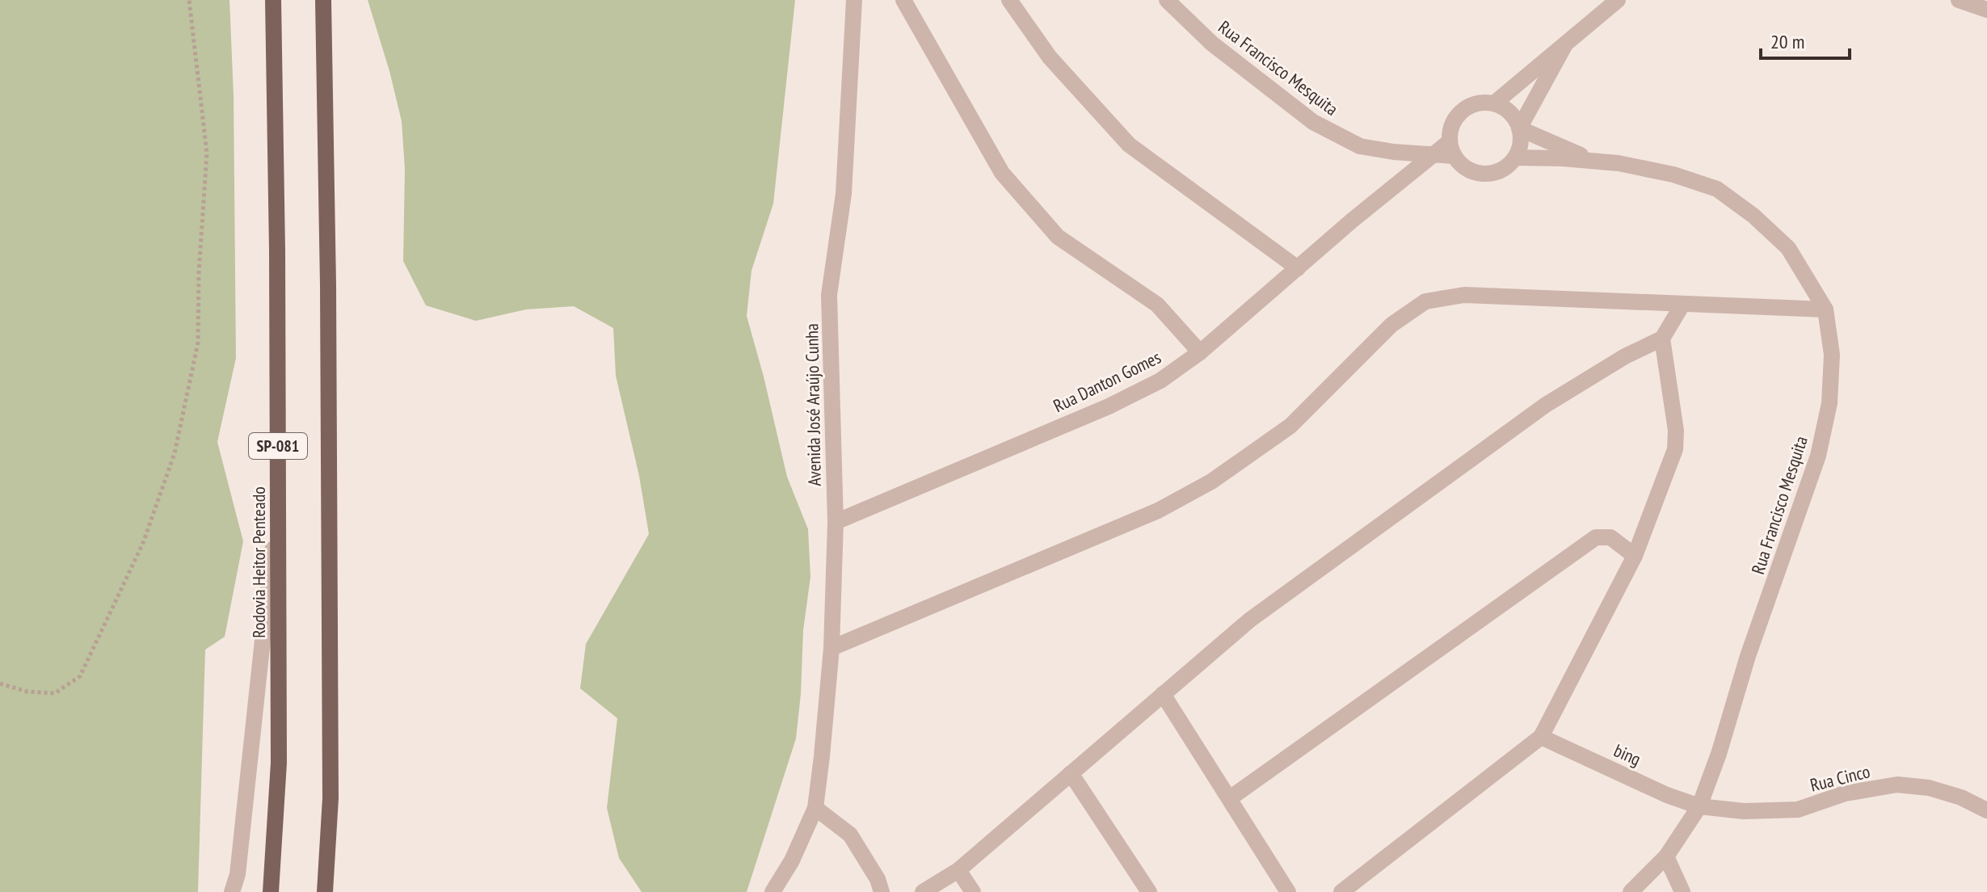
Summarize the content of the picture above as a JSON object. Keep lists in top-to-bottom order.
{
  "streets": {
    "main road": ["SP-081", "Rodovia Heitor Penteado"],
    "street": [
      "Rua Francisco Mesquita",
      "Rua Danton Gomes",
      "Avenida José Araújo Cunha",
      "bing",
      "Rua Cinco"
    ]
  },
  "crossings": [
    ["Rua Francisco Mesquita", "Rua Danton Gomes"],
    ["Rua Francisco Mesquita", "bing"],
    ["Rua Francisco Mesquita", "Rua Cinco"],
    ["Rua Danton Gomes", "Avenida José Araújo Cunha"],
    ["bing", "Rua Cinco"]
  ],
  "scale_bar": "20 m"
}
